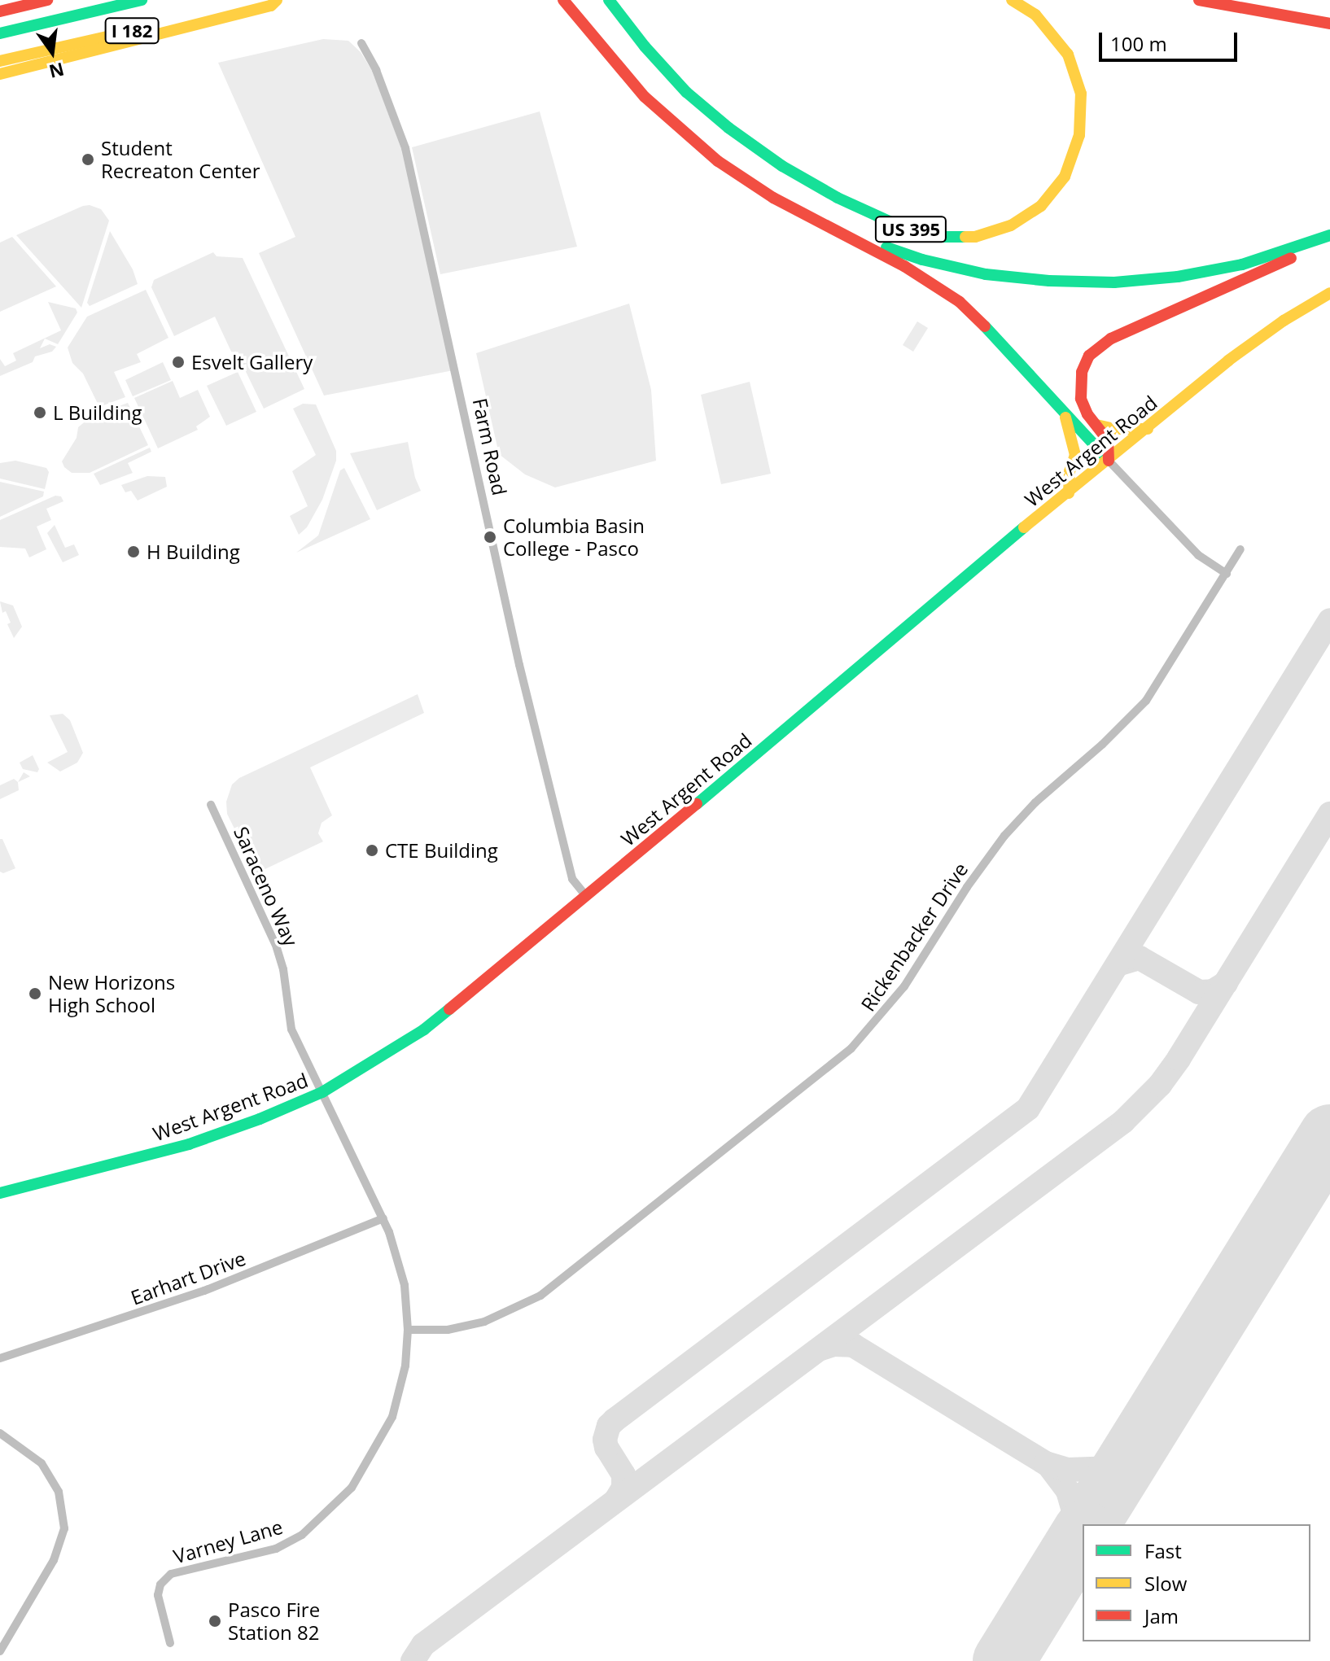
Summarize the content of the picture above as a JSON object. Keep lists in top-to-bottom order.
{
  "streets": {
    "main road": ["I 182", "US 395", "West Argent Road"],
    "street": [
      "Farm Road",
      "Saraceno Way",
      "Rickenbacker Drive",
      "Earhart Drive",
      "Varney Lane"
    ]
  },
  "crossings": [
    ["Farm Road", "West Argent Road"],
    ["West Argent Road", "Saraceno Way"],
    ["West Argent Road", "Varney Lane"],
    ["Saraceno Way", "Varney Lane"],
    ["Rickenbacker Drive", "Varney Lane"],
    ["Earhart Drive", "Varney Lane"]
  ],
  "places": [
    "Student Recreaton Center",
    "Esvelt Gallery",
    "L Building",
    "Columbia Basin College - Pasco",
    "H Building",
    "CTE Building",
    "New Horizons High School",
    "Pasco Fire Station 82"
  ],
  "legend": ["Fast", "Slow", "Jam"],
  "scale_bar": "100 m",
  "north": "bottom"
}
